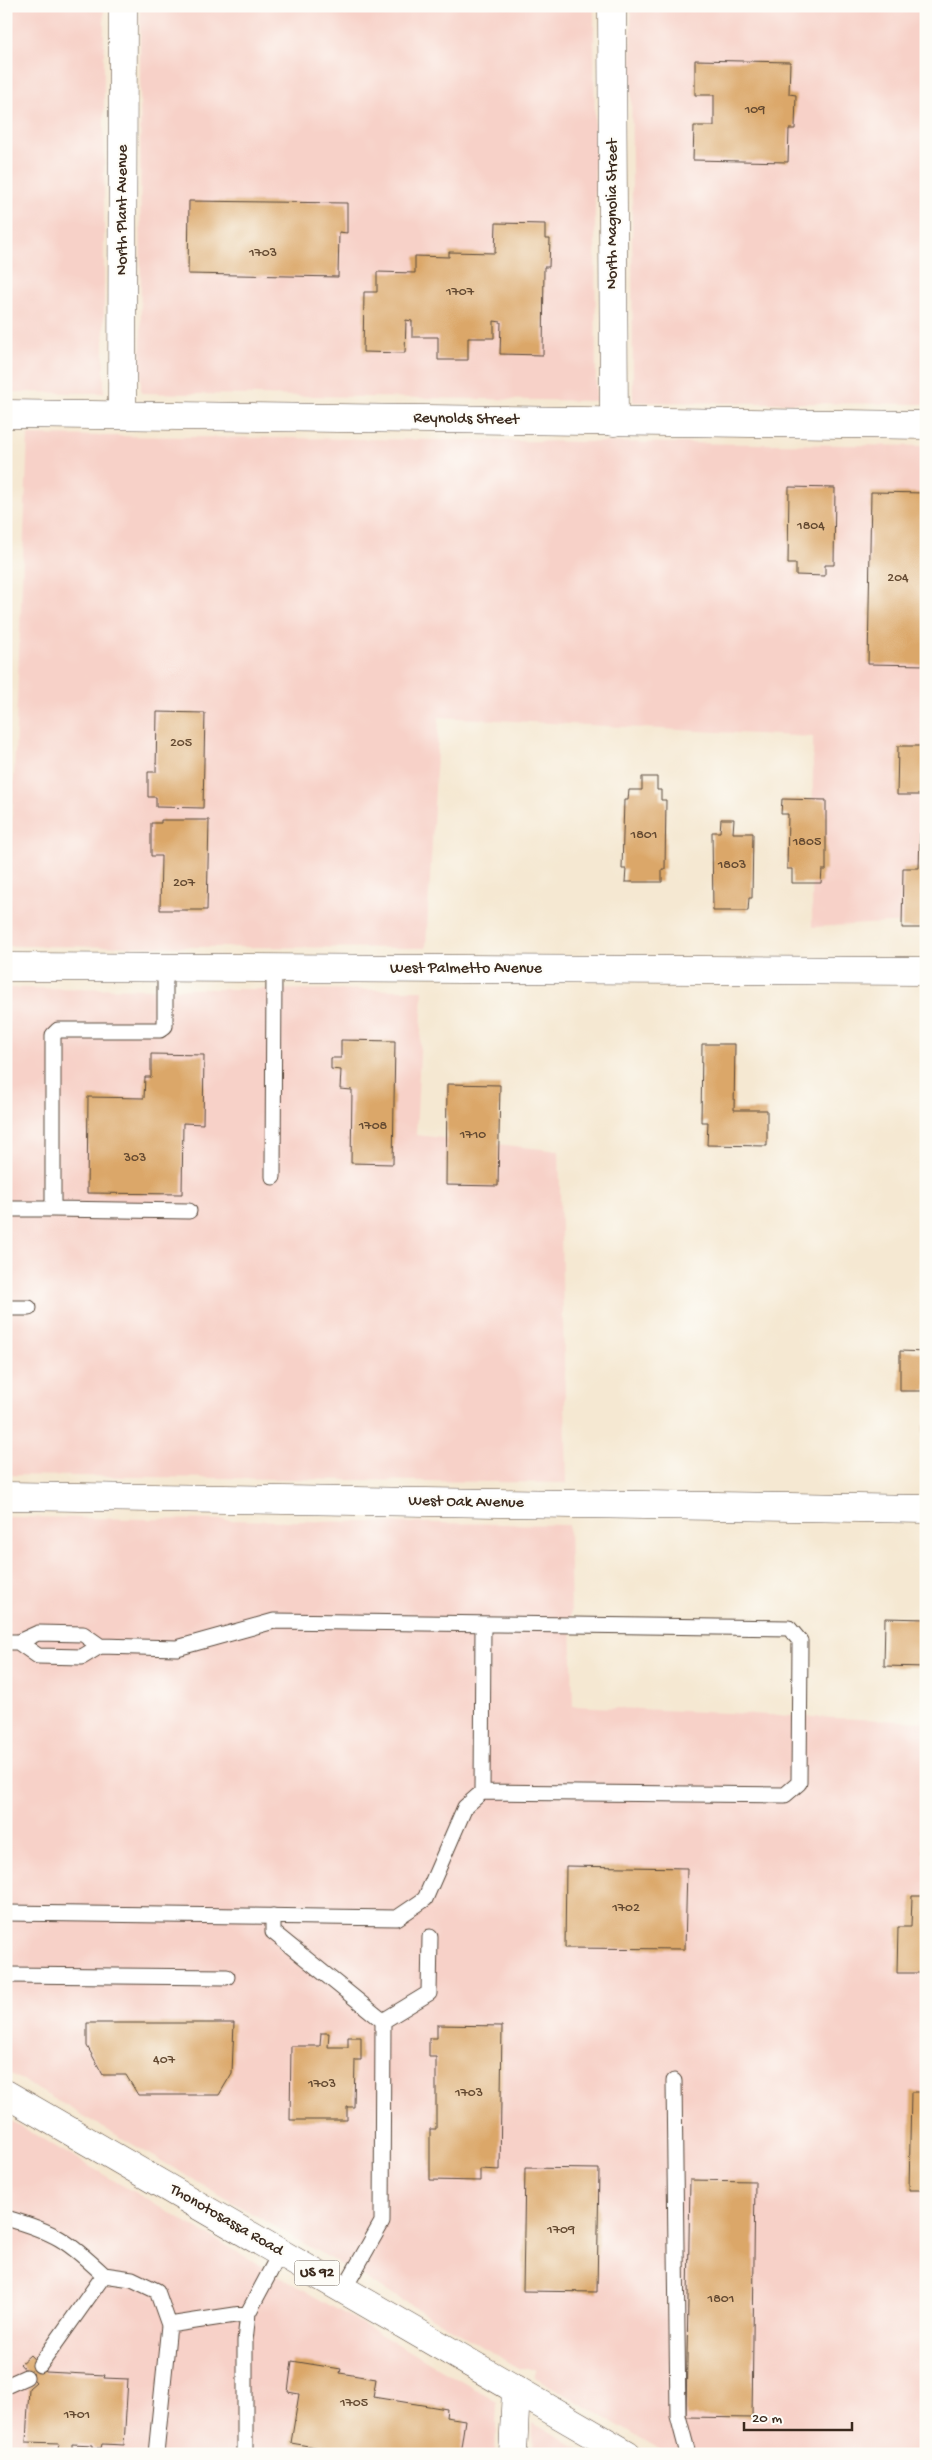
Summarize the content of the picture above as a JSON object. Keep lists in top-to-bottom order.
{
  "streets": {
    "street": [
      "North Plant Avenue",
      "North Magnolia Street",
      "Reynolds Street",
      "West Palmetto Avenue",
      "West Oak Avenue",
      "Thonotosassa Road",
      "US 92"
    ]
  },
  "crossings": [
    ["North Plant Avenue", "Reynolds Street"],
    ["North Magnolia Street", "Reynolds Street"]
  ],
  "house_numbers": [
    "109",
    "1703",
    "1707",
    "1804",
    "204",
    "205",
    "1801",
    "1805",
    "1803",
    "207",
    "1708",
    "1710",
    "303",
    "1702",
    "407",
    "1703",
    "1703",
    "1709",
    "1801",
    "1705",
    "1701"
  ],
  "scale_bar": "20 m"
}
